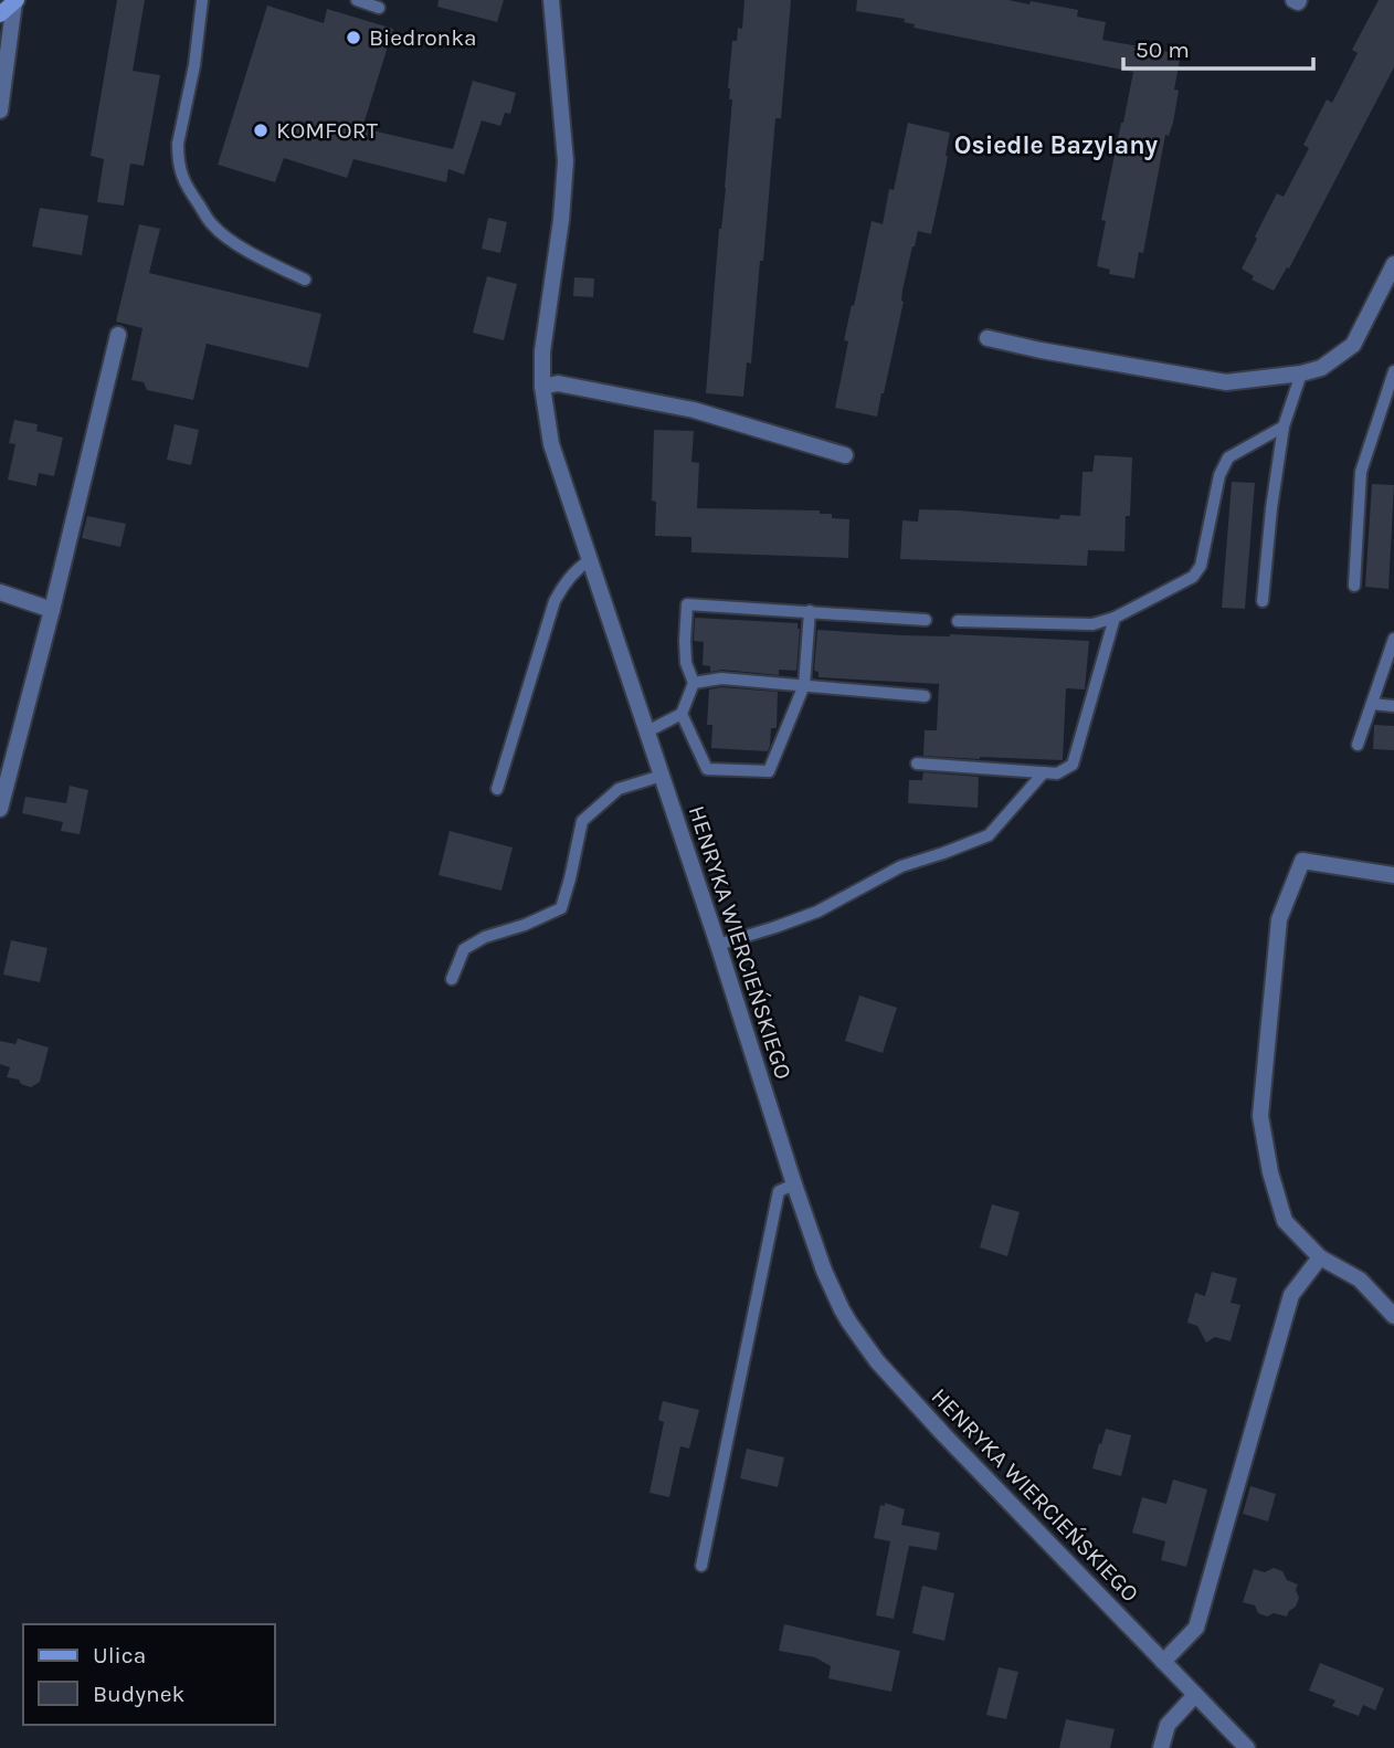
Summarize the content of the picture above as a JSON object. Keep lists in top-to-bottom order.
{
  "streets": {
    "street": ["HENRYKA WIERCIEŃSKIEGO"]
  },
  "districts": ["Osiedle Bazylany"],
  "places": ["Biedronka", "KOMFORT"],
  "legend": ["Ulica", "Budynek"],
  "scale_bar": "50 m"
}
